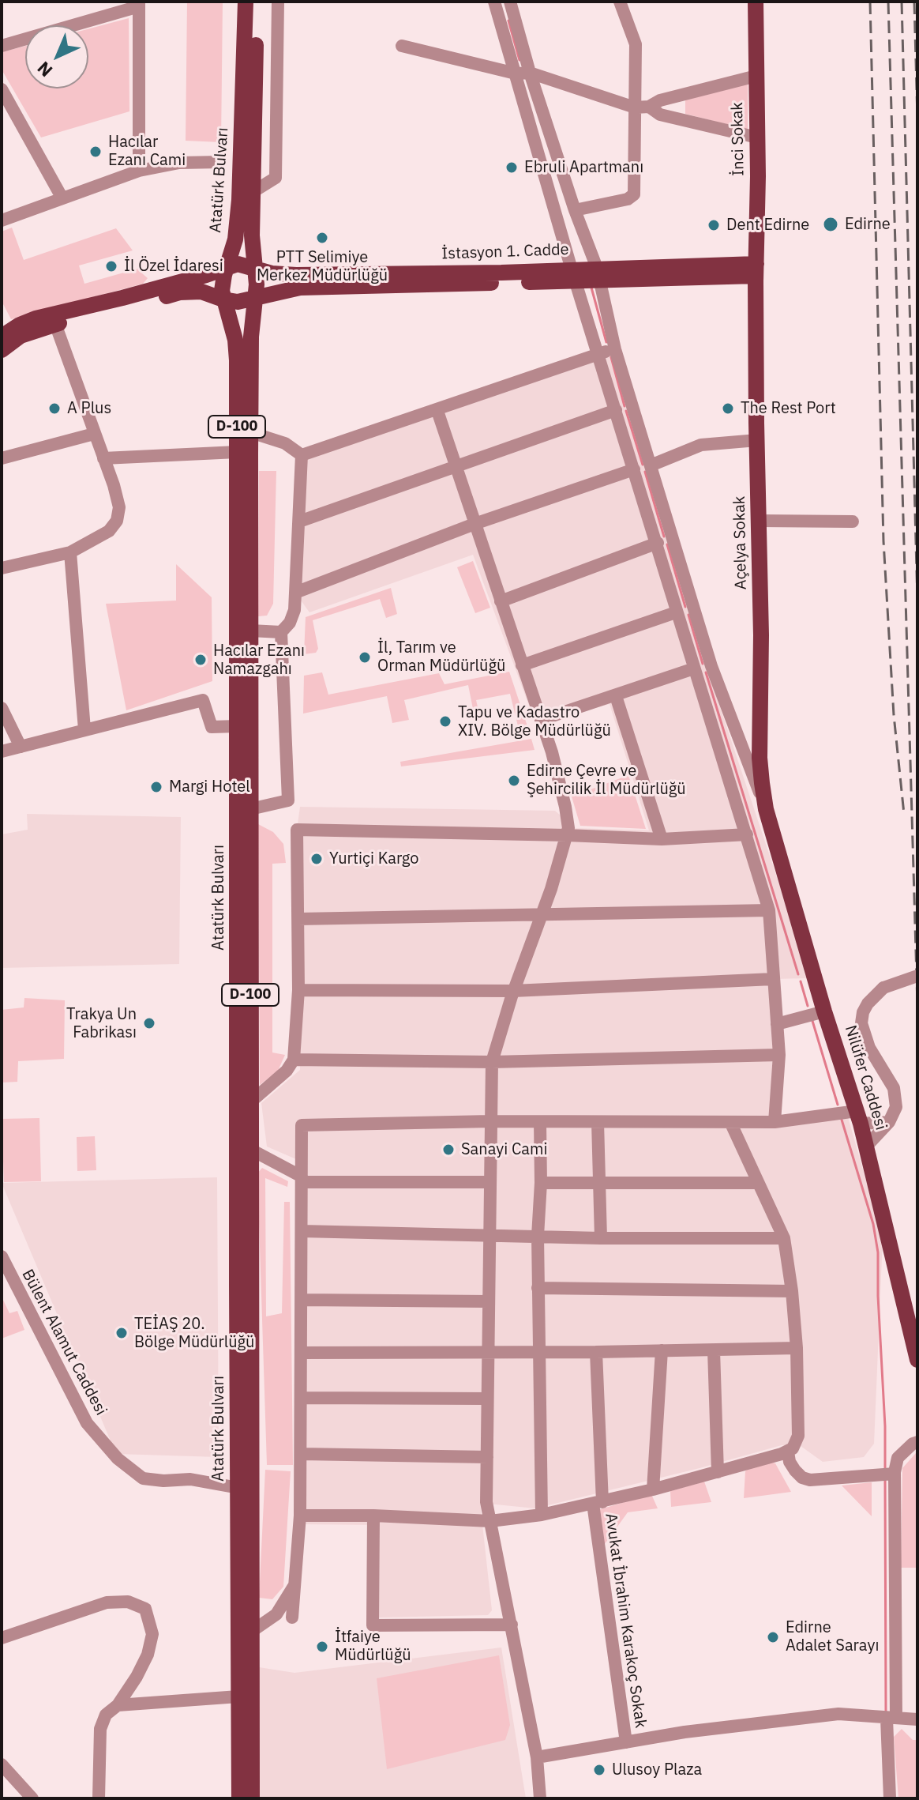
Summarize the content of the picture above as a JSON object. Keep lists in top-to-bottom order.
{
  "streets": {
    "main road": [
      "İnci Sokak",
      "Atatürk Bulvarı",
      "İstasyon 1. Cadde",
      "D-100",
      "Açelya Sokak",
      "Nilüfer Caddesi"
    ],
    "street": ["Bülent Alamut Caddesi", "Avukat İbrahim Karakoç Sokak"]
  },
  "crossings": [
    ["İnci Sokak", "İstasyon 1. Cadde"],
    ["İnci Sokak", "Açelya Sokak"],
    ["Atatürk Bulvarı", "İstasyon 1. Cadde"],
    ["Atatürk Bulvarı", "Bülent Alamut Caddesi"],
    ["İstasyon 1. Cadde", "Açelya Sokak"],
    ["Açelya Sokak", "Nilüfer Caddesi"]
  ],
  "places": [
    "Hacılar Ezanı Cami",
    "Ebruli Apartmanı",
    "Edirne",
    "Dent Edirne",
    "PTT Selimiye Merkez Müdürlüğü",
    "İl Özel İdaresi",
    "A Plus",
    "The Rest Port",
    "İl, Tarım ve Orman Müdürlüğü",
    "Hacılar Ezanı Namazgahı",
    "Tapu ve Kadastro XIV. Bölge Müdürlüğü",
    "Edirne Çevre ve Şehircilik İl Müdürlüğü",
    "Margi Hotel",
    "Yurtiçi Kargo",
    "Trakya Un Fabrikası",
    "Sanayi Cami",
    "TEİAŞ 20. Bölge Müdürlüğü",
    "Edirne Adalet Sarayı",
    "İtfaiye Müdürlüğü",
    "Ulusoy Plaza"
  ],
  "north": "bottom left"
}
